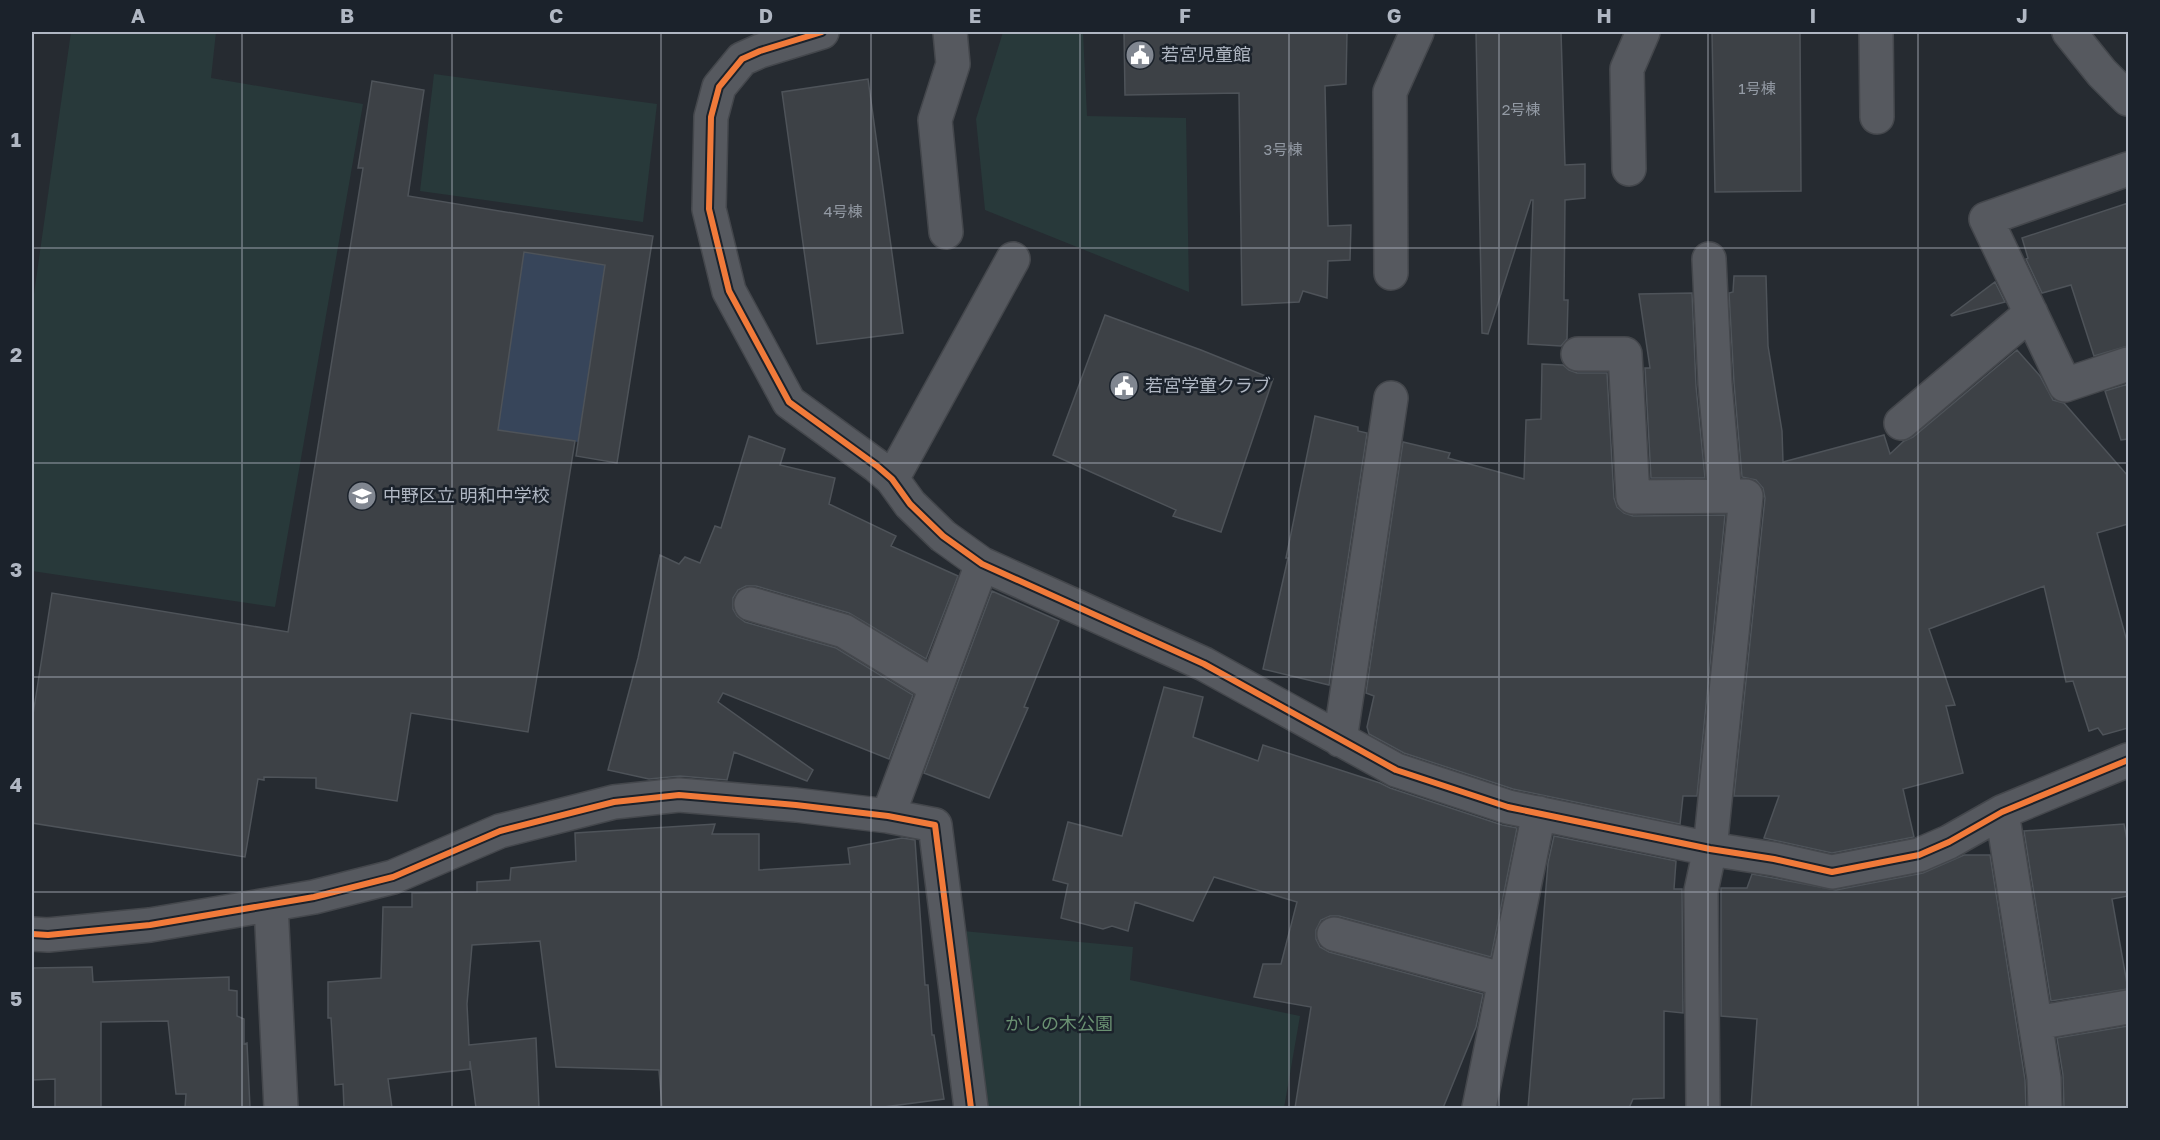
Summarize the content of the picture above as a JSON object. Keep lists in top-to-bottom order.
{
  "parks": ["かしの木公園"],
  "places": {
    "public building": ["若宮児童館", "若宮学童クラブ"],
    "school or university": ["中野区立 明和中学校"]
  },
  "house_numbers": [
    "1号棟",
    "2号棟",
    "3号棟",
    "4号棟"
  ],
  "grid": {
    "columns": [
      "A",
      "B",
      "C",
      "D",
      "E",
      "F",
      "G",
      "H",
      "I",
      "J"
    ],
    "rows": [
      "1",
      "2",
      "3",
      "4",
      "5"
    ]
  }
}
